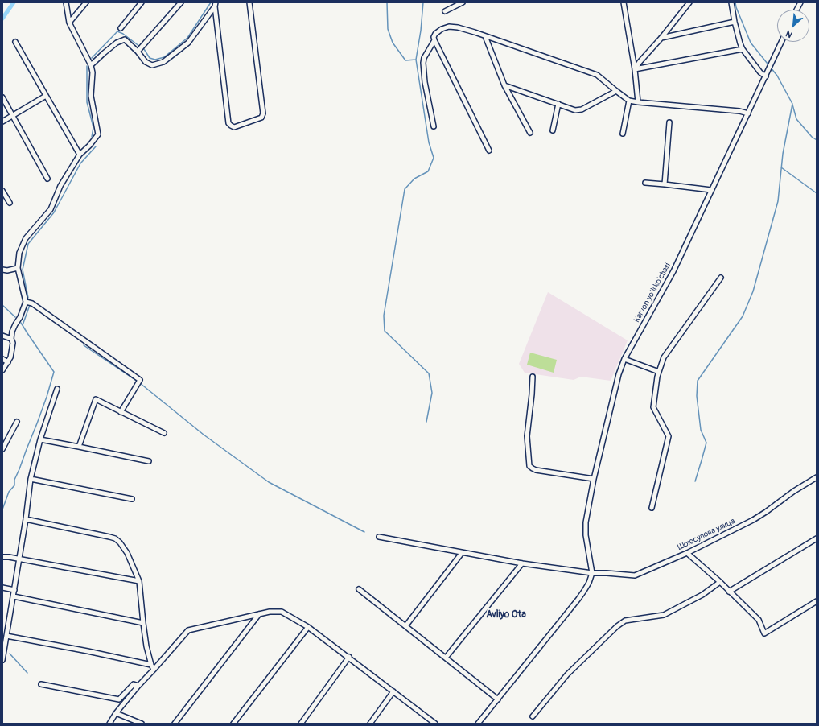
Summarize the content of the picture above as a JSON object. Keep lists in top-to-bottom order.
{
  "streets": {
    "street": ["Karvon yo‘li ko'chasi", "Шоюсупова улица"]
  },
  "crossings": [
    ["Karvon yo‘li ko'chasi", "Шоюсупова улица"]
  ],
  "districts": ["Avliyo Ota"],
  "north": "bottom left"
}
